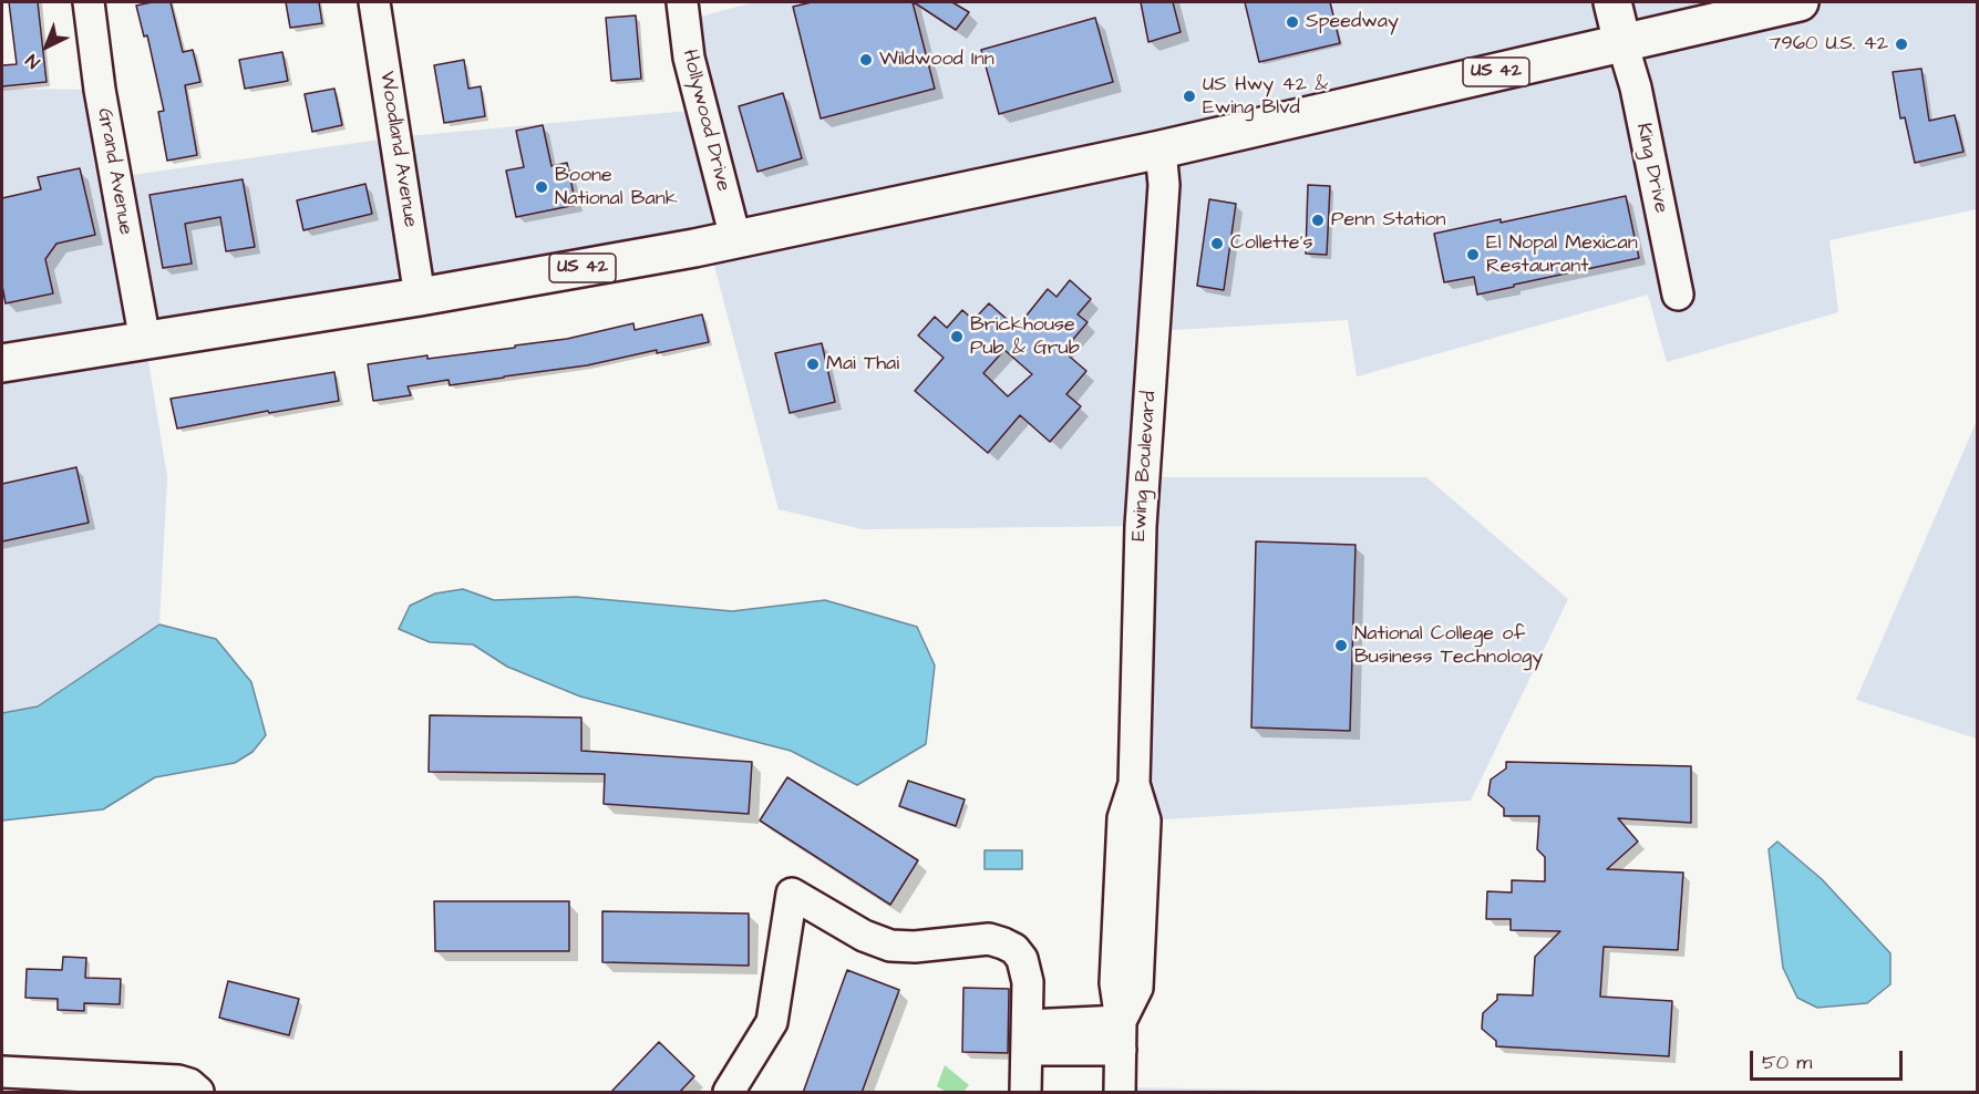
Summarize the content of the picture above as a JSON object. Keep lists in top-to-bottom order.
{
  "streets": {
    "main road": ["US 42"],
    "street": [
      "Hollywood Drive",
      "Woodland Avenue",
      "King Drive",
      "Grand Avenue",
      "Ewing Boulevard"
    ]
  },
  "crossings": [
    ["US 42", "Hollywood Drive"],
    ["US 42", "Woodland Avenue"],
    ["US 42", "King Drive"],
    ["US 42", "Grand Avenue"],
    ["US 42", "Ewing Boulevard"]
  ],
  "places": [
    "Speedway",
    "7960 U.S. 42",
    "Wildwood Inn",
    "US Hwy 42 & Ewing Blvd",
    "Boone National Bank",
    "Penn Station",
    "Collette’s",
    "El Nopal Mexican Restaurant",
    "Brickhouse Pub & Grub",
    "Mai Thai",
    "National College of Business Technology"
  ],
  "scale_bar": "50 m",
  "north": "bottom left"
}
